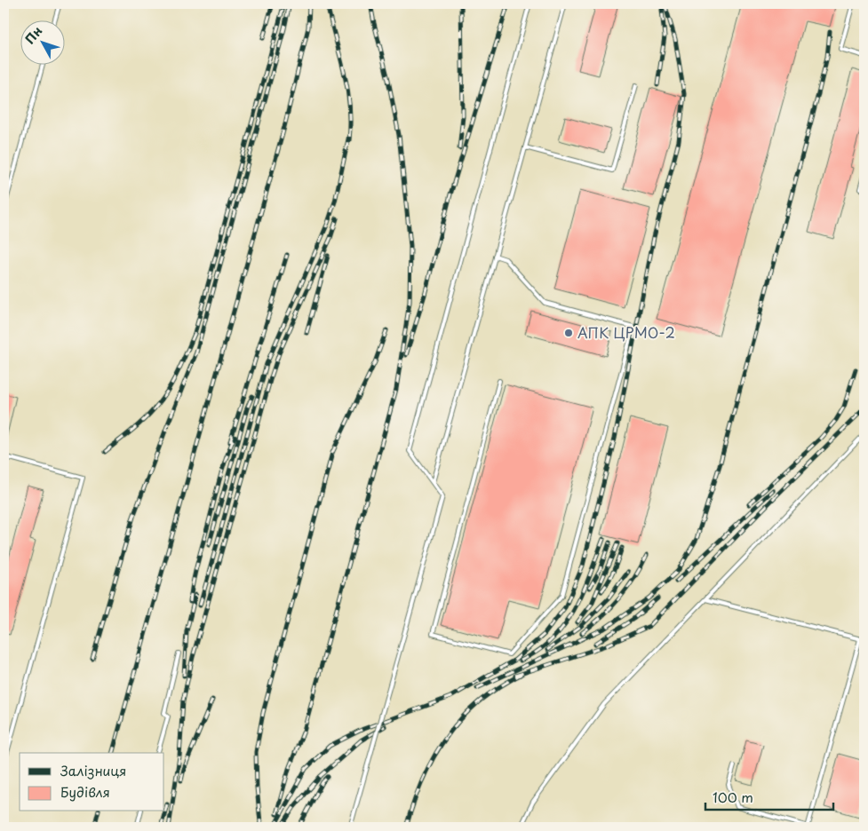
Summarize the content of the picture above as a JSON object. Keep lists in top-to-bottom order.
{
  "places": ["АПК ЦРМО-2"],
  "legend": ["Залізниця", "Будівля"],
  "scale_bar": "100 m",
  "north": "top left"
}
